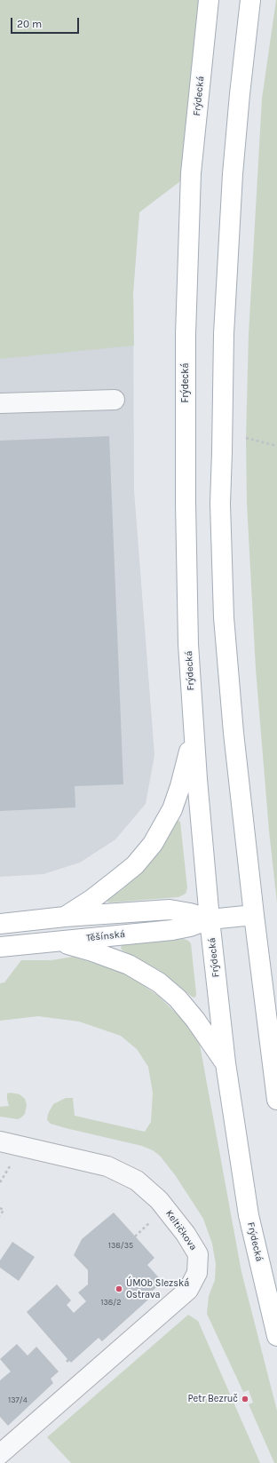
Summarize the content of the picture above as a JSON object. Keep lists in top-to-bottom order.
{
  "streets": {
    "main road": ["Frýdecká", "Těšínská"],
    "street": ["Keltičkova"]
  },
  "crossings": [
    ["Frýdecká", "Těšínská"]
  ],
  "places": ["ÚMOb Slezská Ostrava", "Petr Bezruč"],
  "house_numbers": ["138/35", "138/2", "137/4"],
  "scale_bar": "20 m"
}
